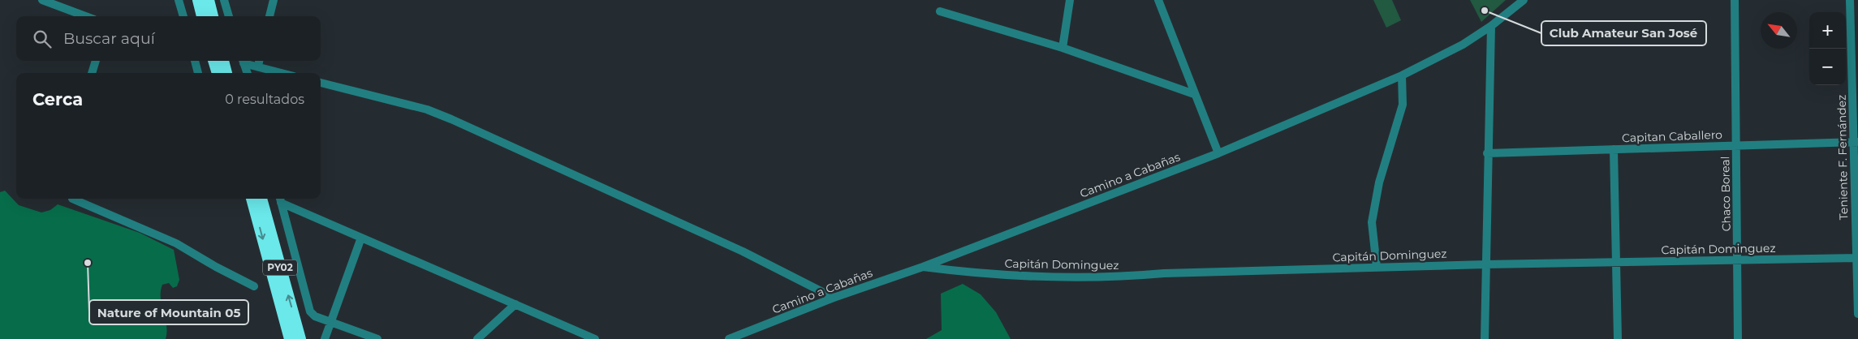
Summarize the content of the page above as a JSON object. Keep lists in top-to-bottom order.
{
  "streets": {
    "highway": ["PY02"],
    "street": [
      "Capitan Caballero",
      "Teniente F. Fernández",
      "Camino a Cabañas",
      "Chaco Boreal",
      "Capitán Dominguez"
    ]
  },
  "crossings": [
    ["Capitan Caballero", "Teniente F. Fernández"],
    ["Capitan Caballero", "Chaco Boreal"],
    ["Teniente F. Fernández", "Capitán Dominguez"],
    ["Camino a Cabañas", "Capitán Dominguez"],
    ["Chaco Boreal", "Capitán Dominguez"]
  ],
  "places": ["Club Amateur San José", "Nature of Mountain 05"],
  "north": "top left",
  "page": {
    "map_buttons": ["+", "−"],
    "search": "Buscar aquí",
    "heading": ["Cerca", "0 resultados"]
  }
}
